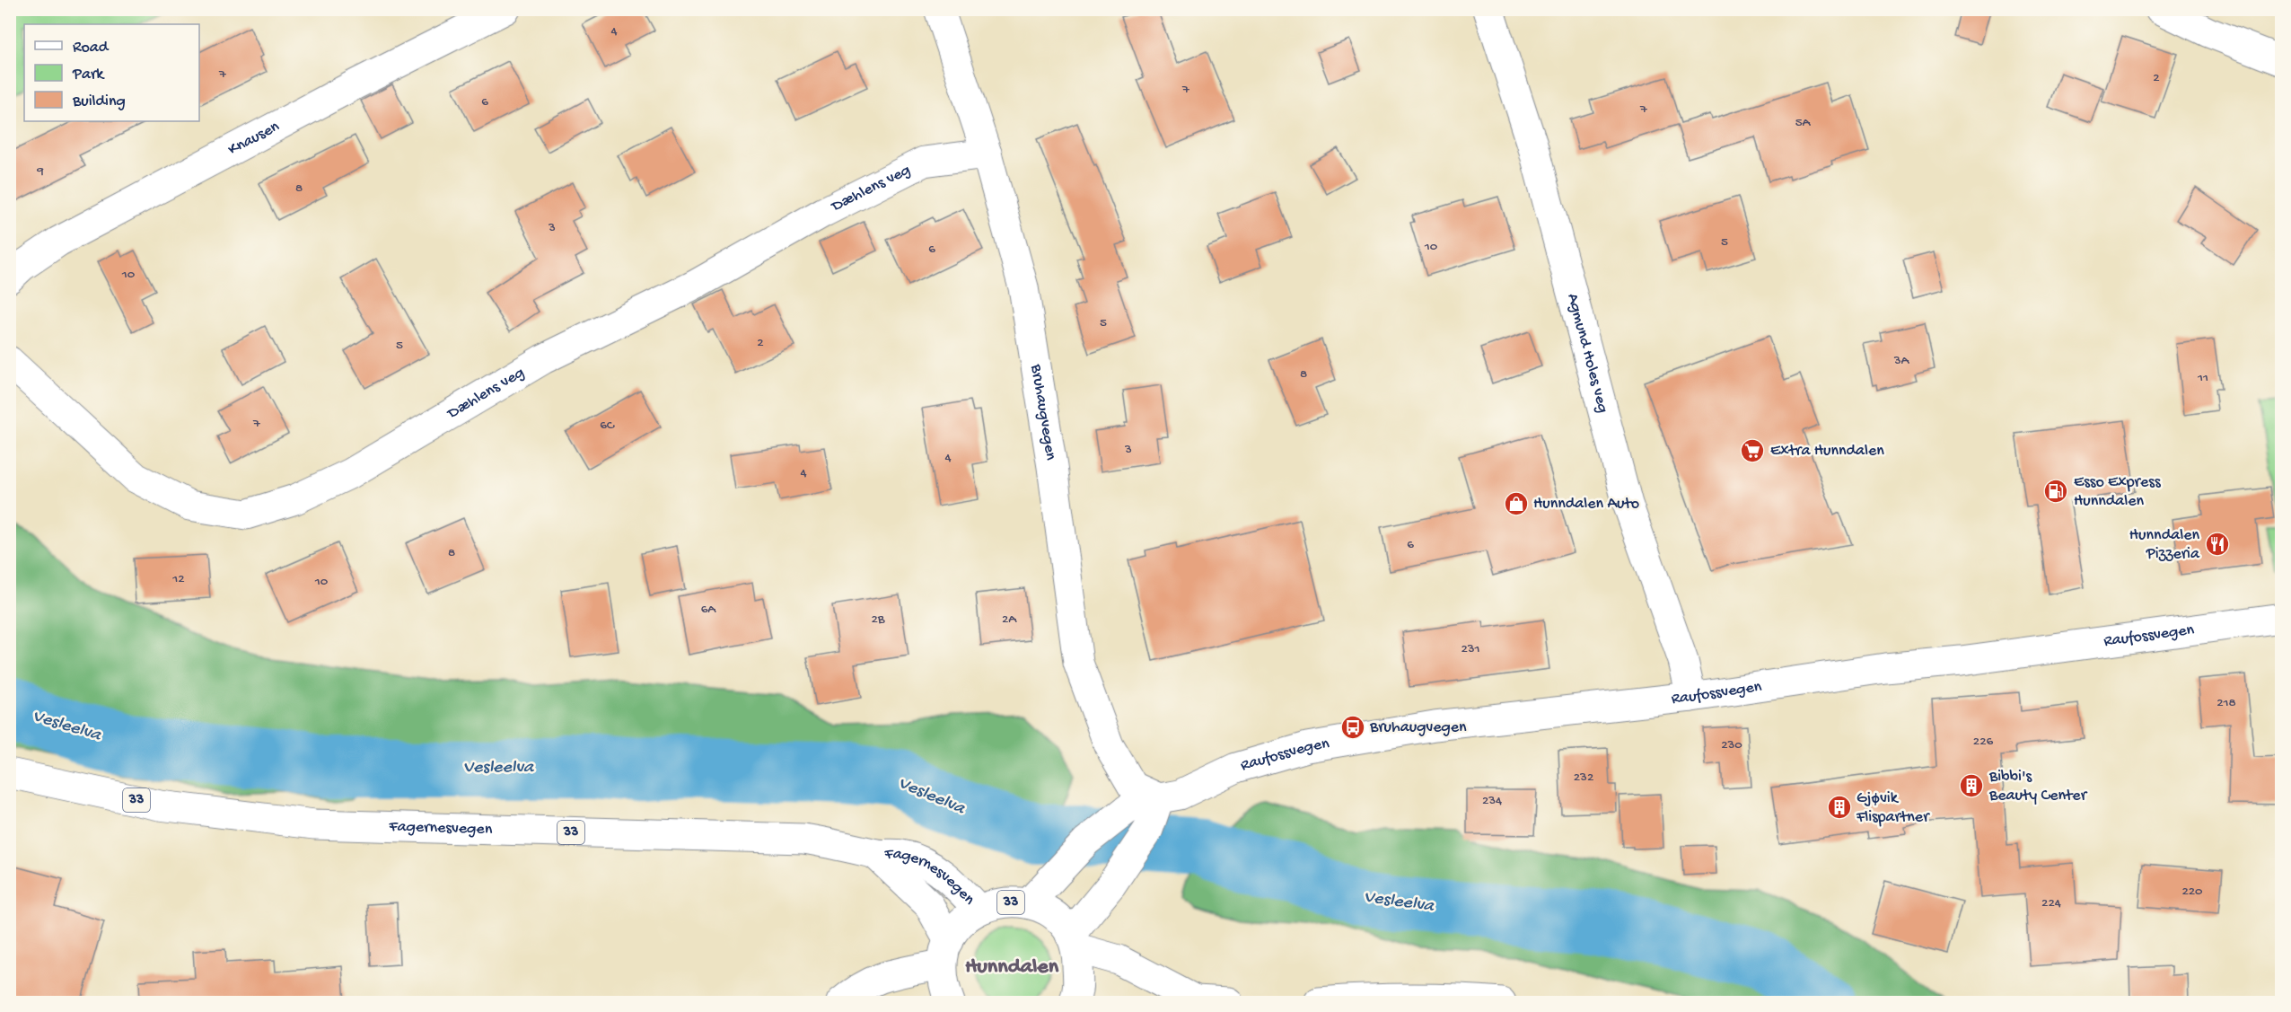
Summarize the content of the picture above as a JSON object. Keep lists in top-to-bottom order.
{
  "streets": {
    "street": [
      "Knausen",
      "Dæhlens veg",
      "Agmund Holes veg",
      "Bruhaugvegen",
      "Raufossvegen",
      "33",
      "Fagernesvegen"
    ]
  },
  "crossings": [
    ["Dæhlens veg", "Bruhaugvegen"],
    ["Agmund Holes veg", "Raufossvegen"],
    ["Bruhaugvegen", "Raufossvegen"],
    ["Raufossvegen", "33"],
    ["33", "Fagernesvegen"]
  ],
  "districts": ["Hunndalen"],
  "water": ["Vesleelva"],
  "places": {
    "supermarket": ["Extra Hunndalen"],
    "fuel station": ["Esso Express Hunndalen"],
    "shop": ["Hunndalen Auto"],
    "restaurant": ["Hunndalen Pizzeria"],
    "bus stop": ["Bruhaugvegen"],
    "building": ["Bibbi's Beauty Center", "Gjøvik Flispartner"]
  },
  "house_numbers": [
    "4",
    "7",
    "2",
    "7",
    "6",
    "7",
    "5A",
    "9",
    "8",
    "3",
    "5",
    "10",
    "6",
    "10",
    "5",
    "2",
    "5",
    "3A",
    "8",
    "11",
    "7",
    "6C",
    "3",
    "4",
    "4",
    "6",
    "8",
    "12",
    "10",
    "6A",
    "2B",
    "2A",
    "231",
    "218",
    "226",
    "230",
    "232",
    "234",
    "220",
    "224"
  ],
  "legend": ["Road", "Park", "Building"]
}
